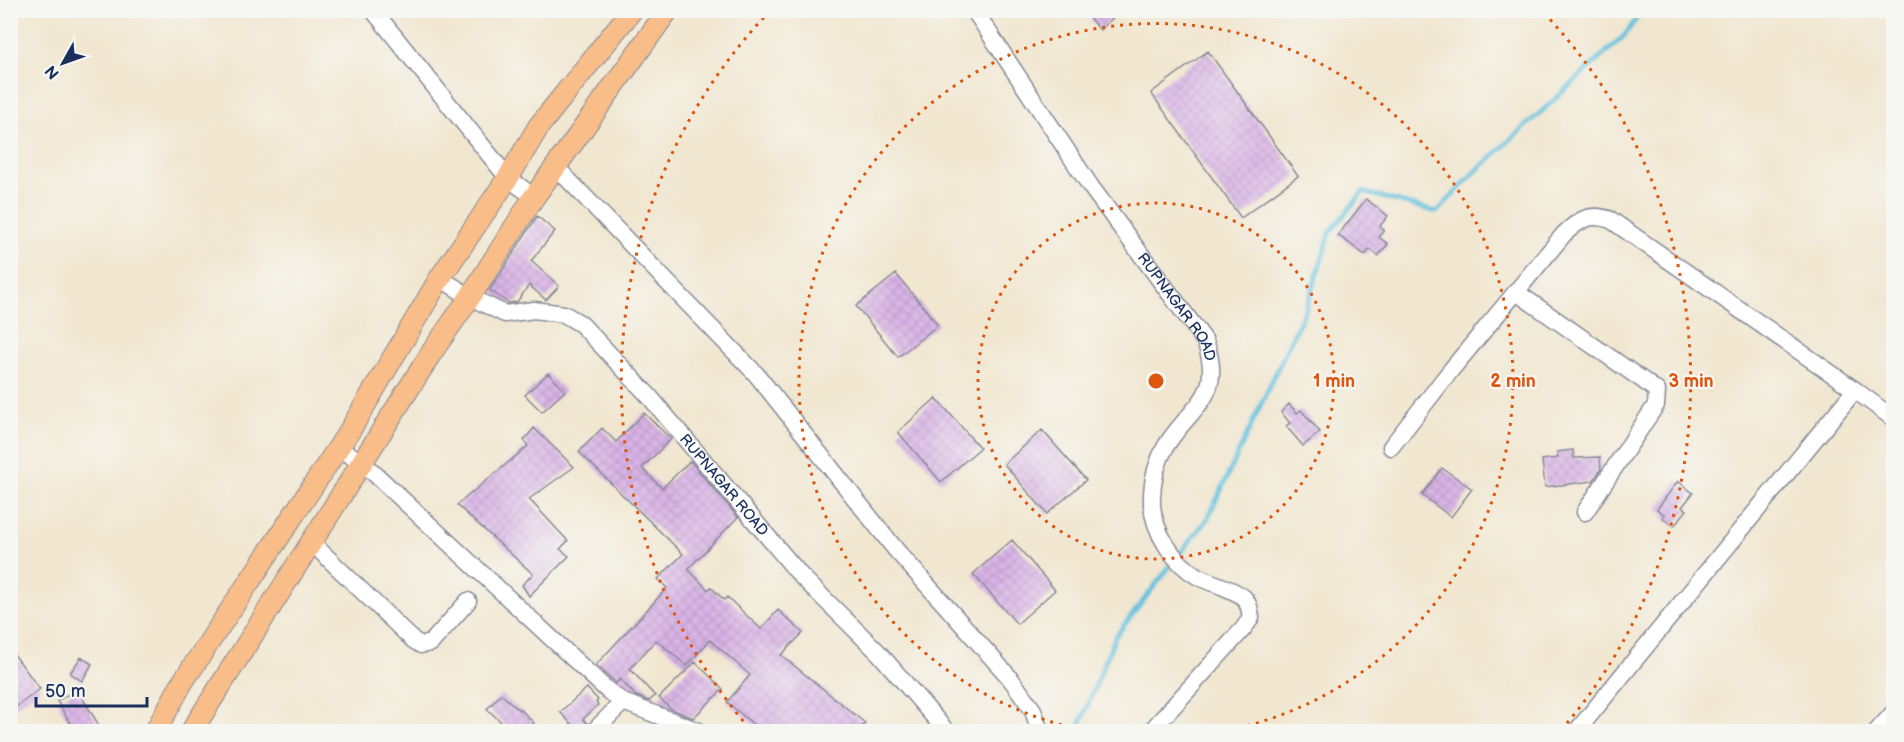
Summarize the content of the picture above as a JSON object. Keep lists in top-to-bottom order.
{
  "streets": {
    "street": ["RUPNAGAR ROAD"]
  },
  "scale_bar": "50 m",
  "north": "bottom left",
  "rings": ["1 min", "2 min", "3 min"]
}
